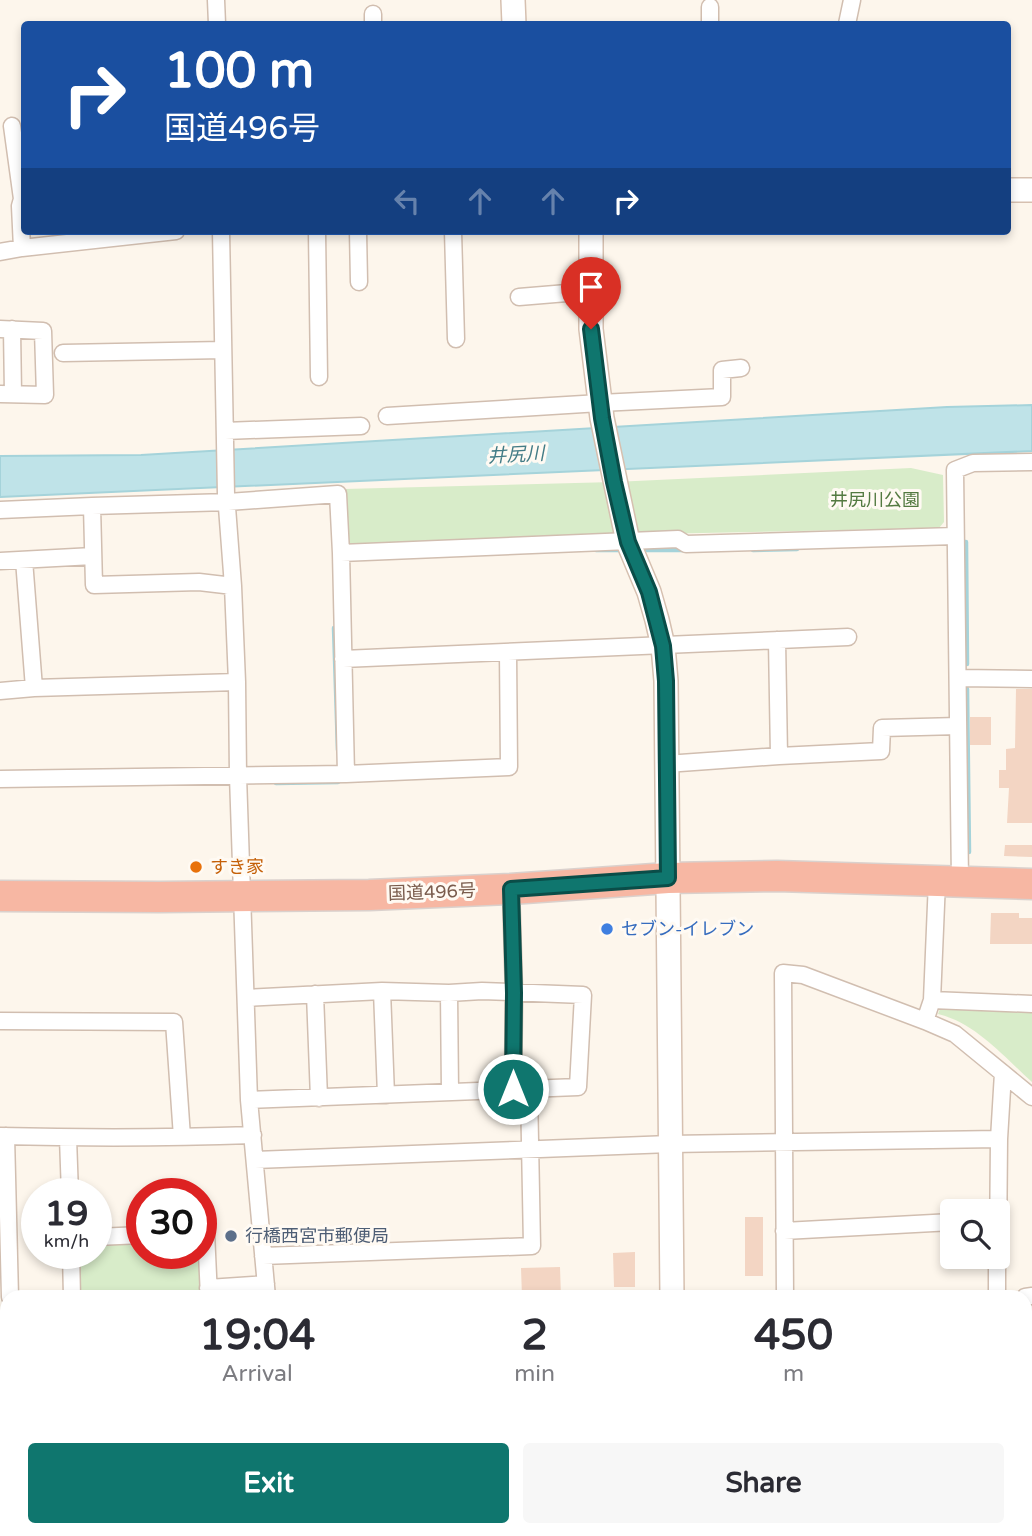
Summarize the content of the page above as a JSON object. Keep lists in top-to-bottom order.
{
  "streets": {
    "highway": ["国道496号"]
  },
  "water": ["井尻川"],
  "parks": ["井尻川公園"],
  "places": ["すき家", "セブン-イレブン", "行橋西宮市郵便局"],
  "page": {
    "turn": ["100 m", "国道496号"],
    "speed": "19 km/h",
    "limit": "30",
    "eta": [
      "19:04",
      "Arrival",
      "2",
      "min",
      "450",
      "m"
    ],
    "buttons": ["Exit", "Share"]
  }
}
